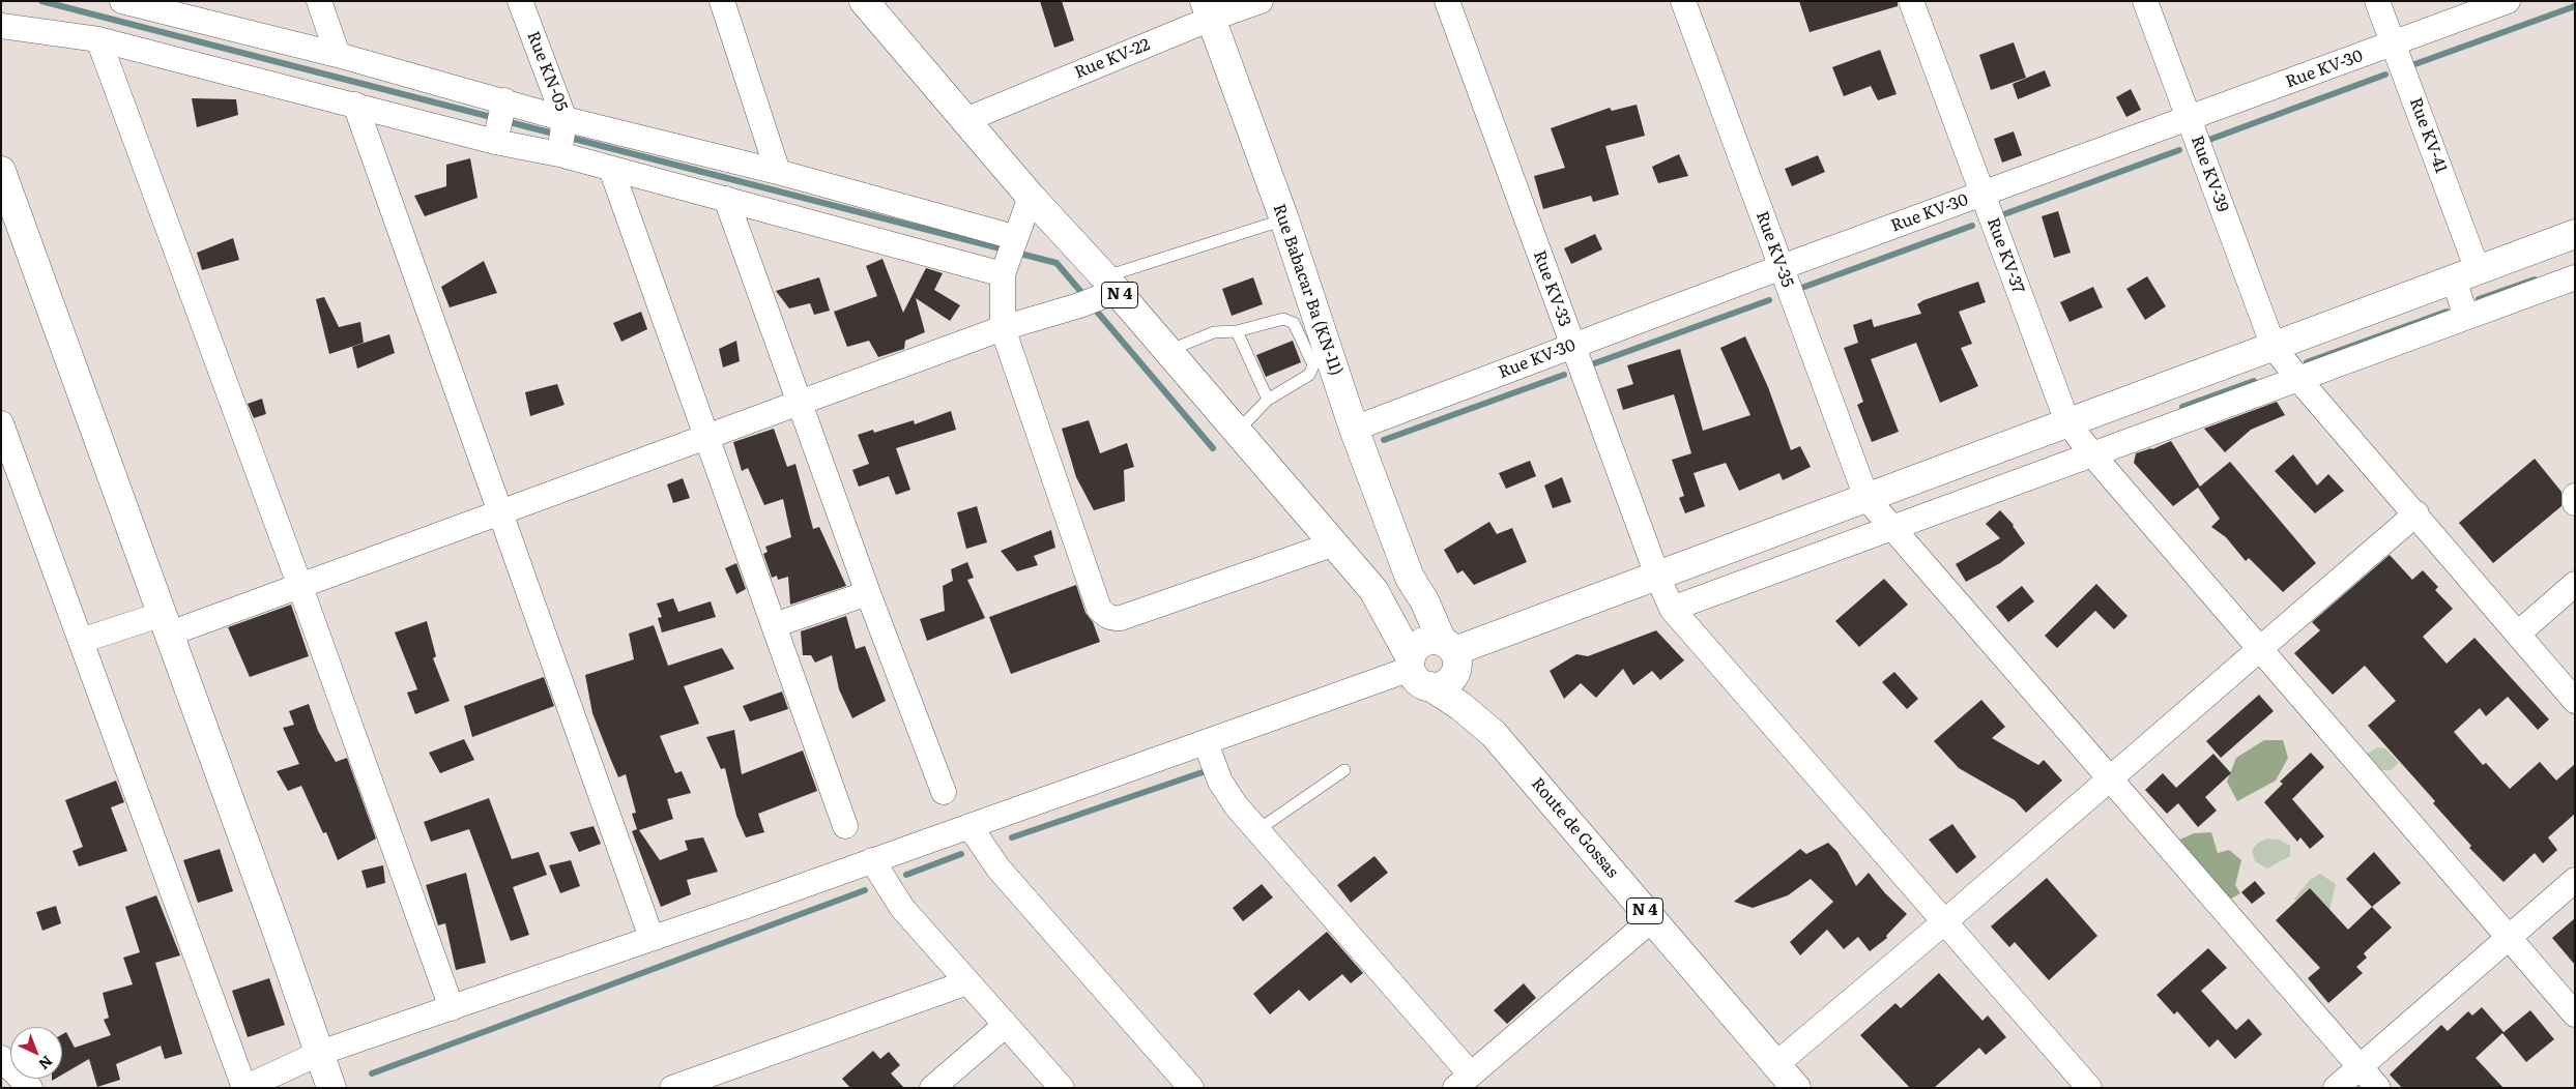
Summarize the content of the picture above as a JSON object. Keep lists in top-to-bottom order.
{
  "streets": {
    "street": [
      "Rue KV-22",
      "Rue KV-30",
      "Rue KN-05",
      "Rue KV-41",
      "Rue KV-39",
      "Rue KV-35",
      "Rue KV-37",
      "Rue KV-33",
      "Rue Babacar Ba (KN-11)",
      "N 4",
      "Route de Gossas"
    ]
  },
  "crossings": [
    ["Rue KV-22", "Rue Babacar Ba (KN-11)"],
    ["Rue KV-22", "N 4"],
    ["Rue KV-30", "Rue KV-41"],
    ["Rue KV-30", "Rue KV-39"],
    ["Rue KV-30", "Rue KV-35"],
    ["Rue KV-30", "Rue KV-37"],
    ["Rue KV-30", "Rue KV-33"],
    ["Rue KV-30", "Rue Babacar Ba (KN-11)"],
    ["N 4", "Route de Gossas"]
  ],
  "north": "bottom right"
}
